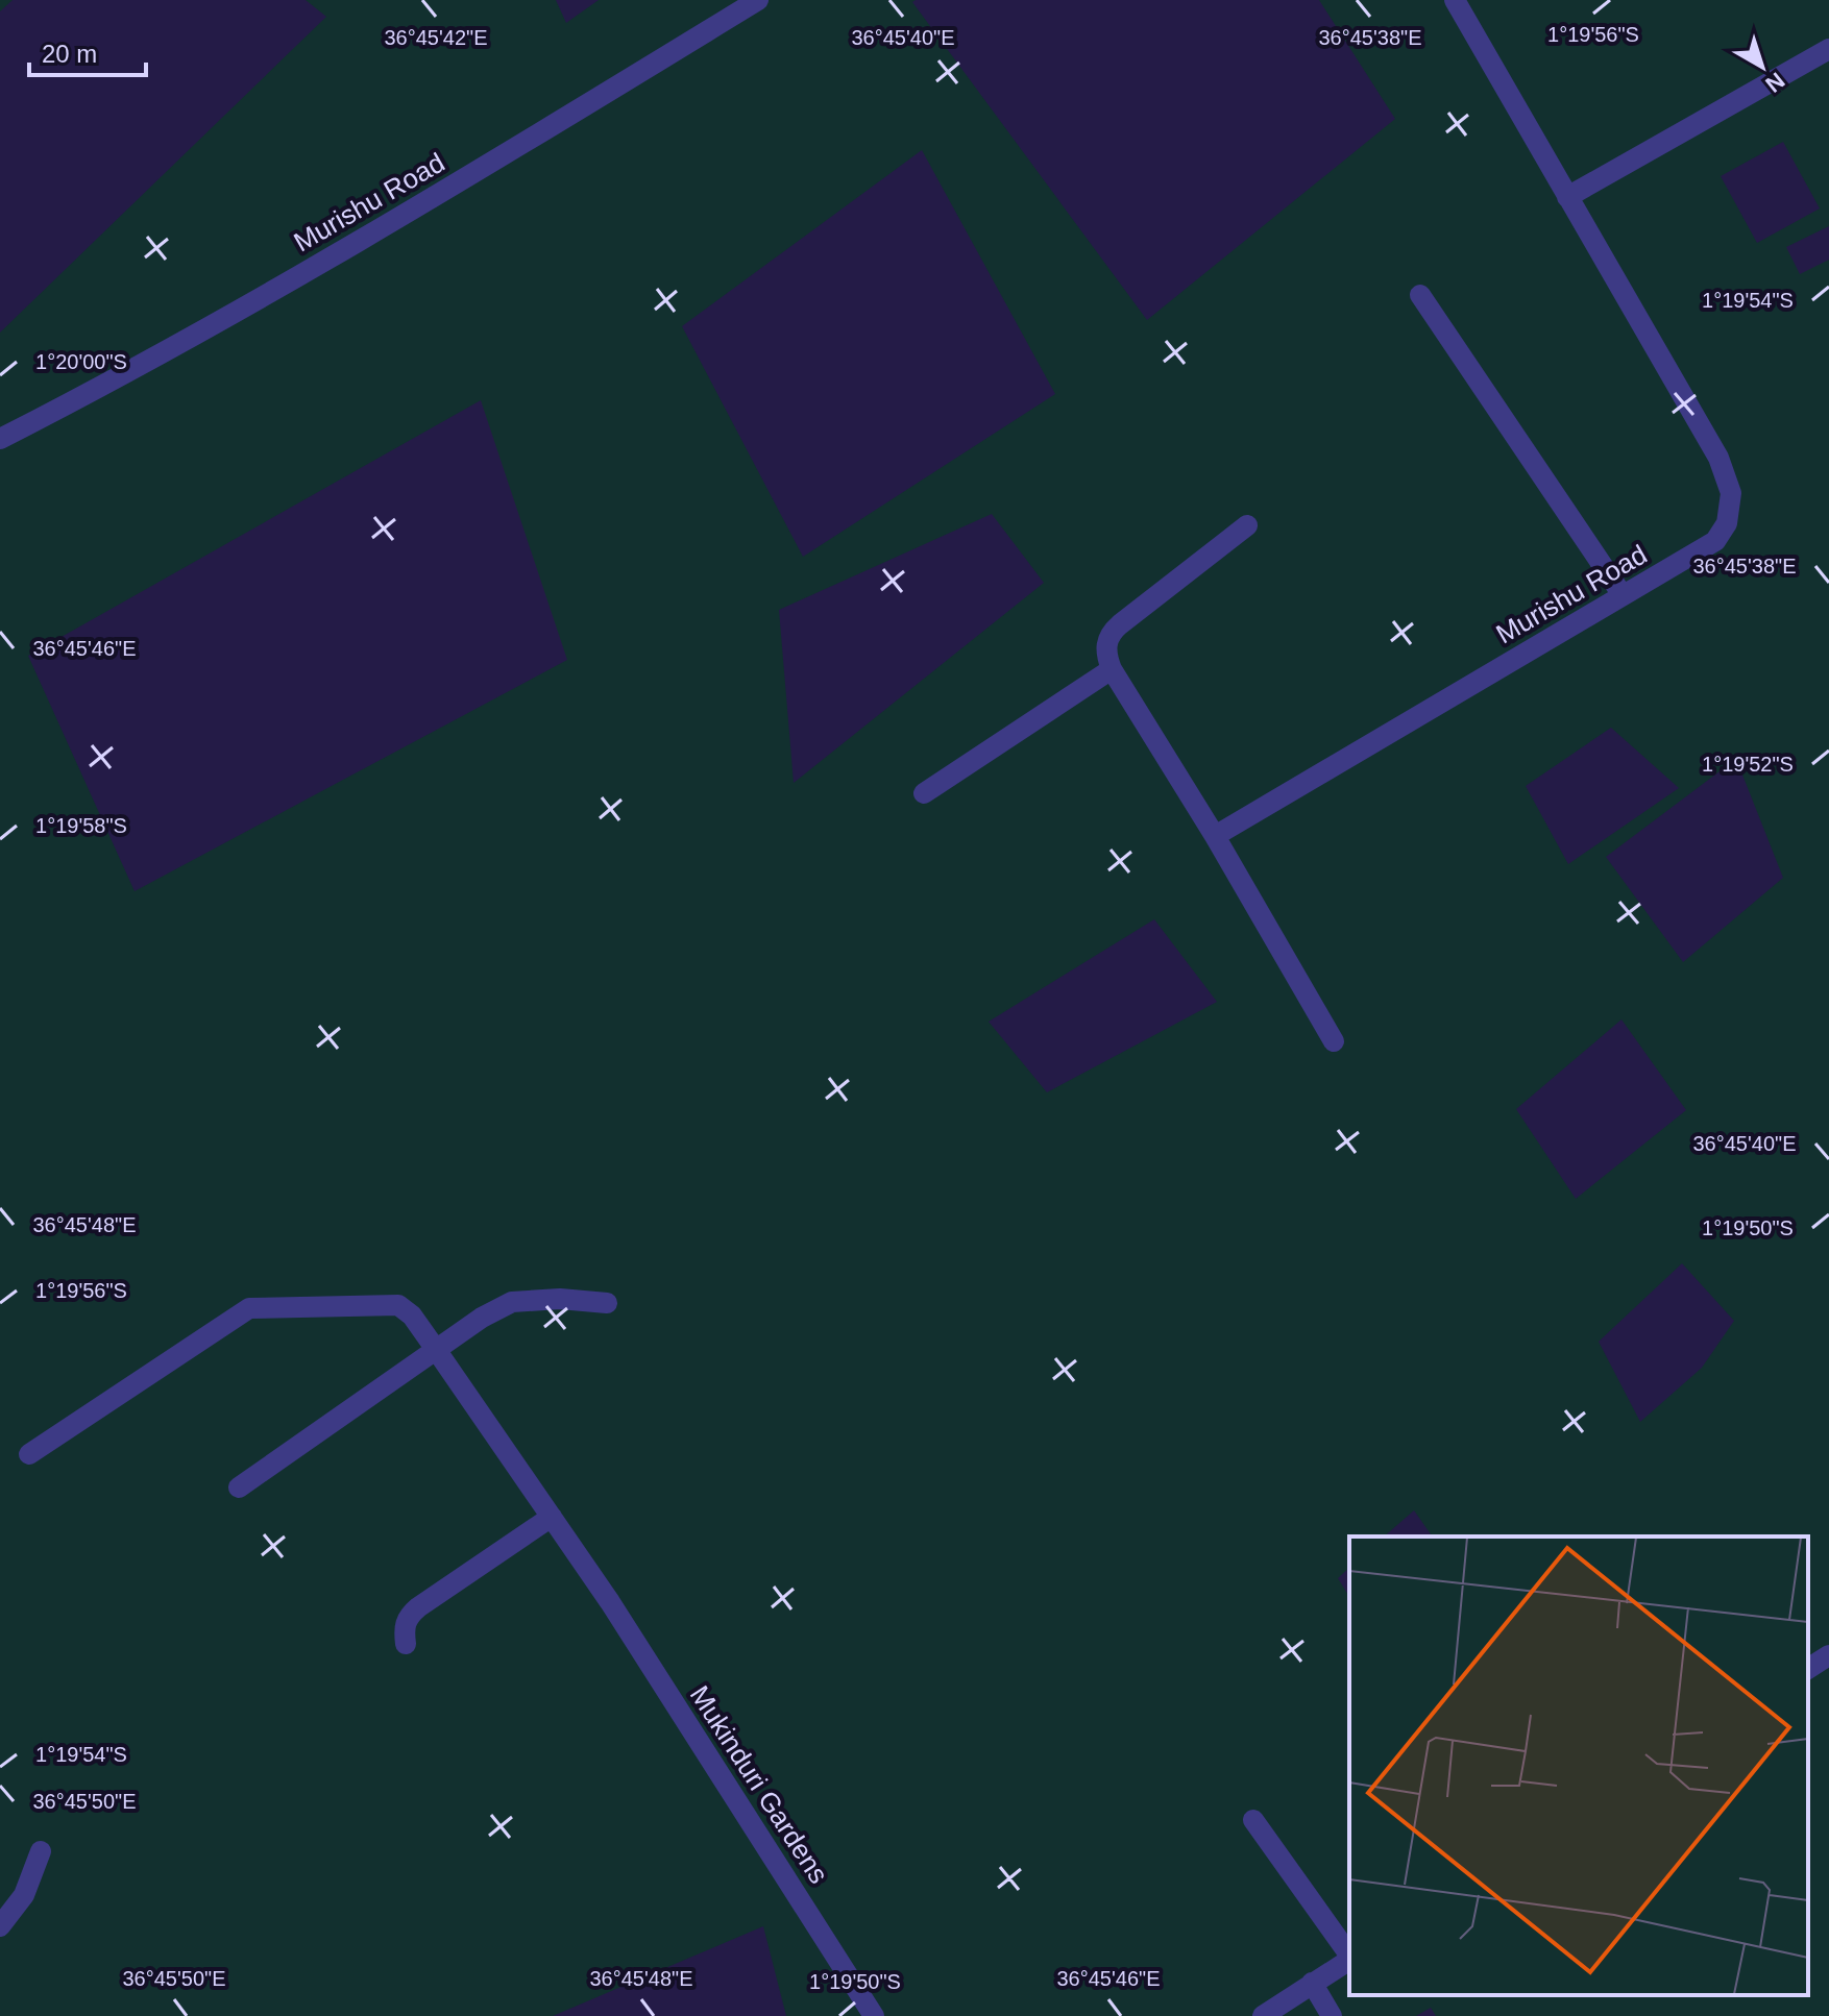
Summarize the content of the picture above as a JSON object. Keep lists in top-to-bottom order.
{
  "streets": {
    "street": ["Murishu Road", "Mukinduri Gardens"]
  },
  "scale_bar": "20 m",
  "north": "bottom right",
  "coordinates": [
    "1°19'56\"S",
    "36°45'42\"E",
    "36°45'40\"E",
    "36°45'38\"E",
    "1°19'54\"S",
    "1°20'00\"S",
    "36°45'46\"E",
    "1°19'52\"S",
    "1°19'58\"S",
    "36°45'48\"E",
    "1°19'50\"S",
    "36°45'50\"E"
  ]
}
